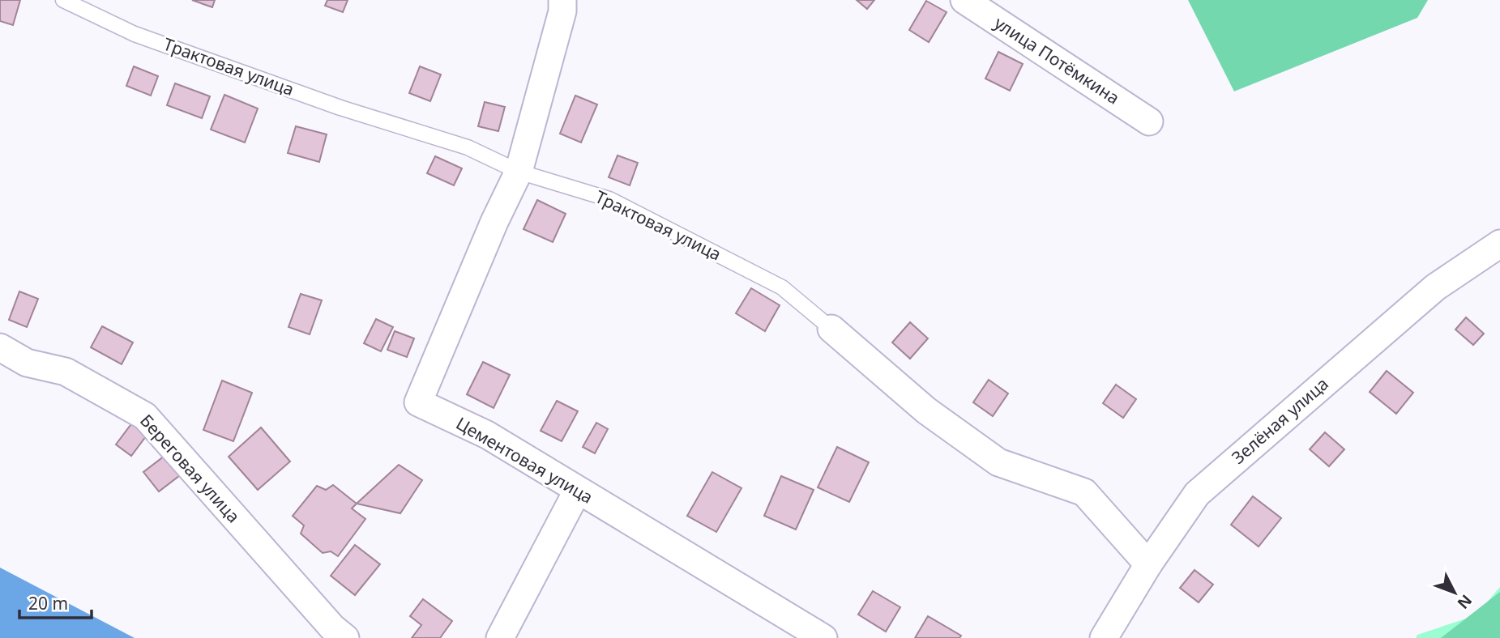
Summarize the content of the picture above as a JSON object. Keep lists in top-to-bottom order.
{
  "streets": {
    "street": [
      "улица Потёмкина",
      "Трактовая улица",
      "Зелёная улица",
      "Цементовая улица",
      "Береговая улица"
    ]
  },
  "crossings": [
    ["Трактовая улица", "Зелёная улица"],
    ["Трактовая улица", "Цементовая улица"]
  ],
  "scale_bar": "20 m",
  "north": "bottom right"
}
